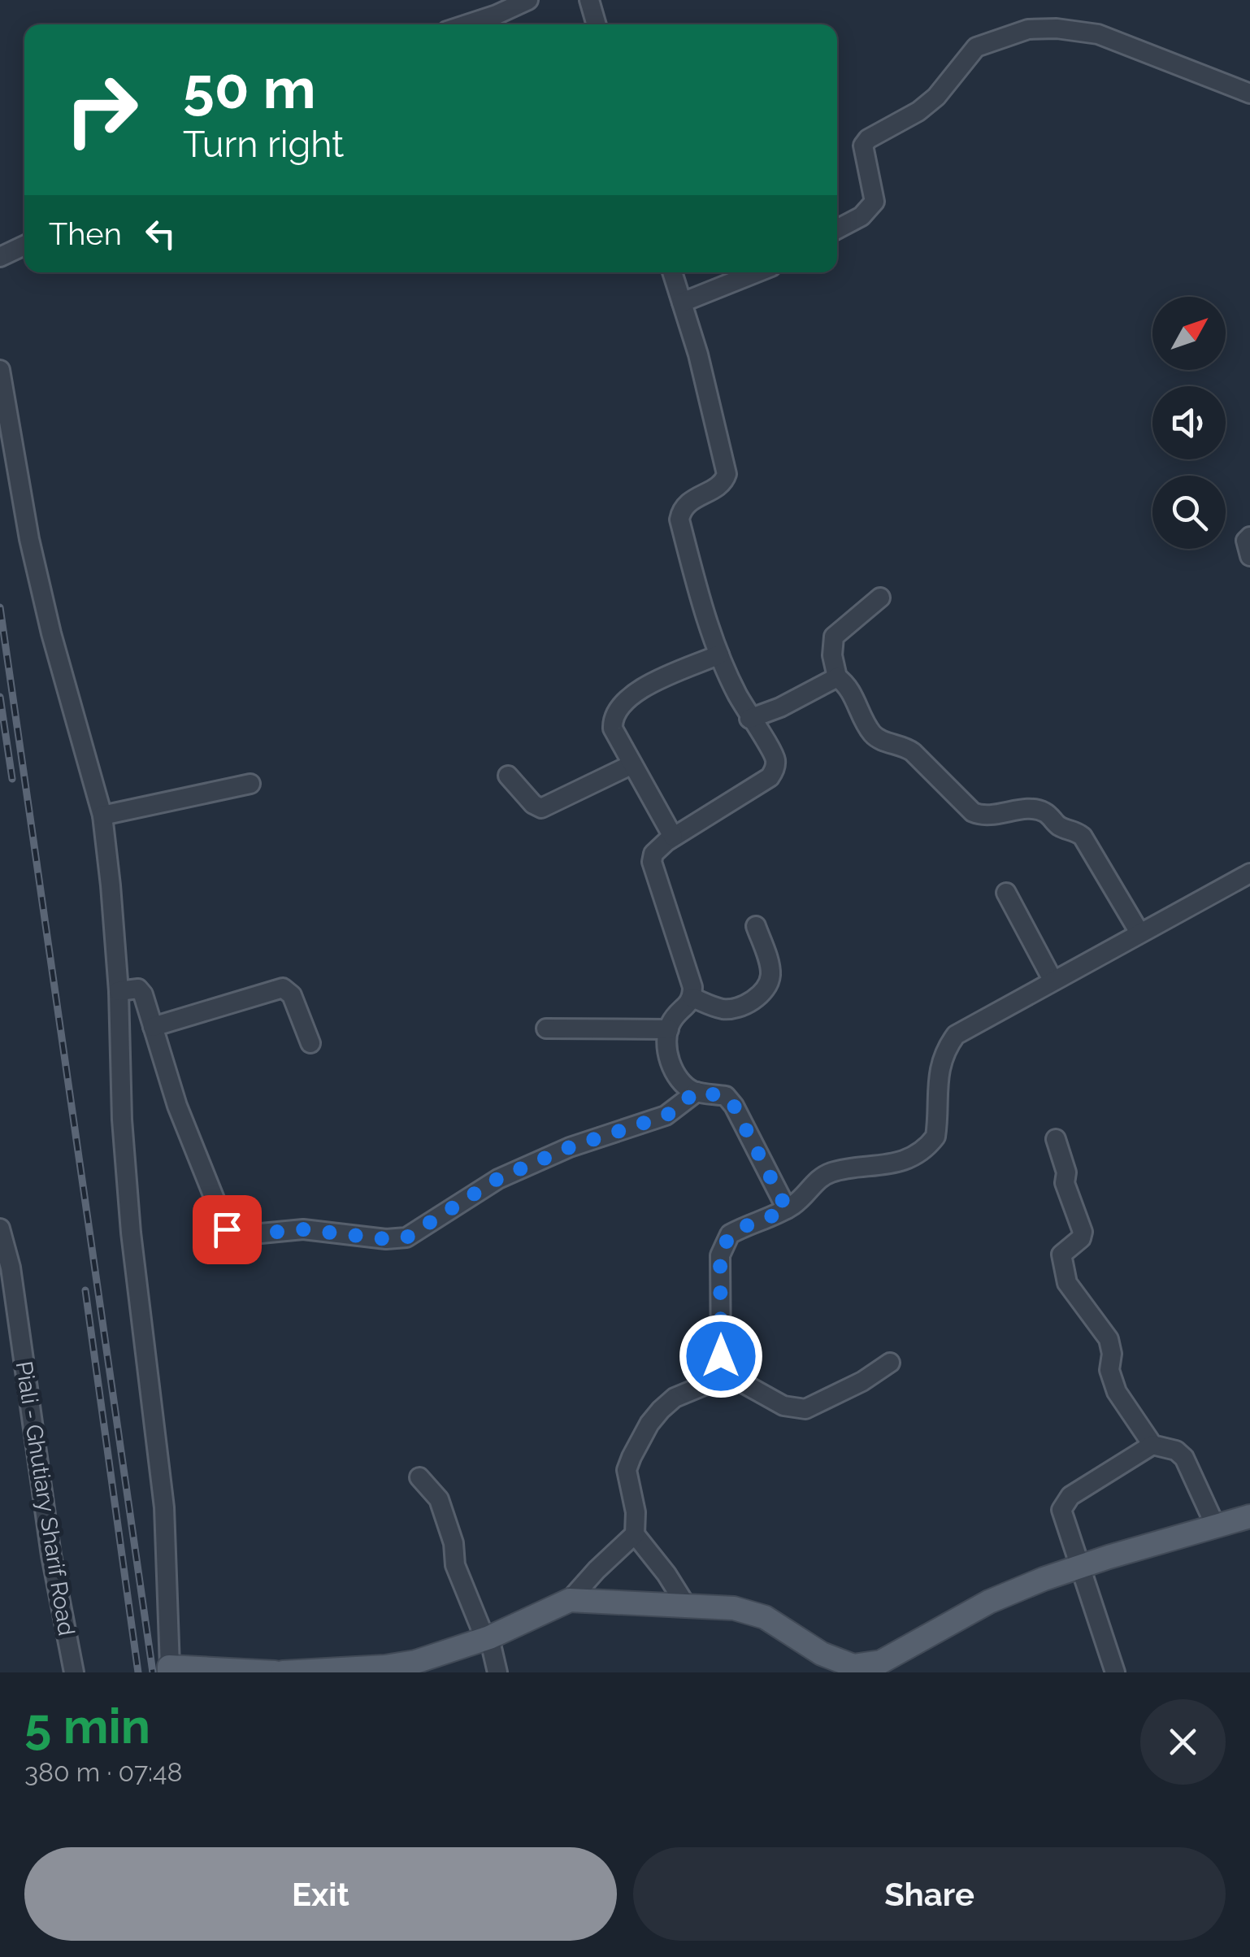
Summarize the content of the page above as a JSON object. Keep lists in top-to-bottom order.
{
  "streets": {
    "street": ["Piali - Ghutiary Sharif Road"]
  },
  "north": "top right",
  "page": {
    "turn": ["50 m", "Turn right"],
    "then": "Then",
    "heading": ["5 min", "380 m · 07:48"],
    "buttons": ["Exit", "Share"]
  }
}
